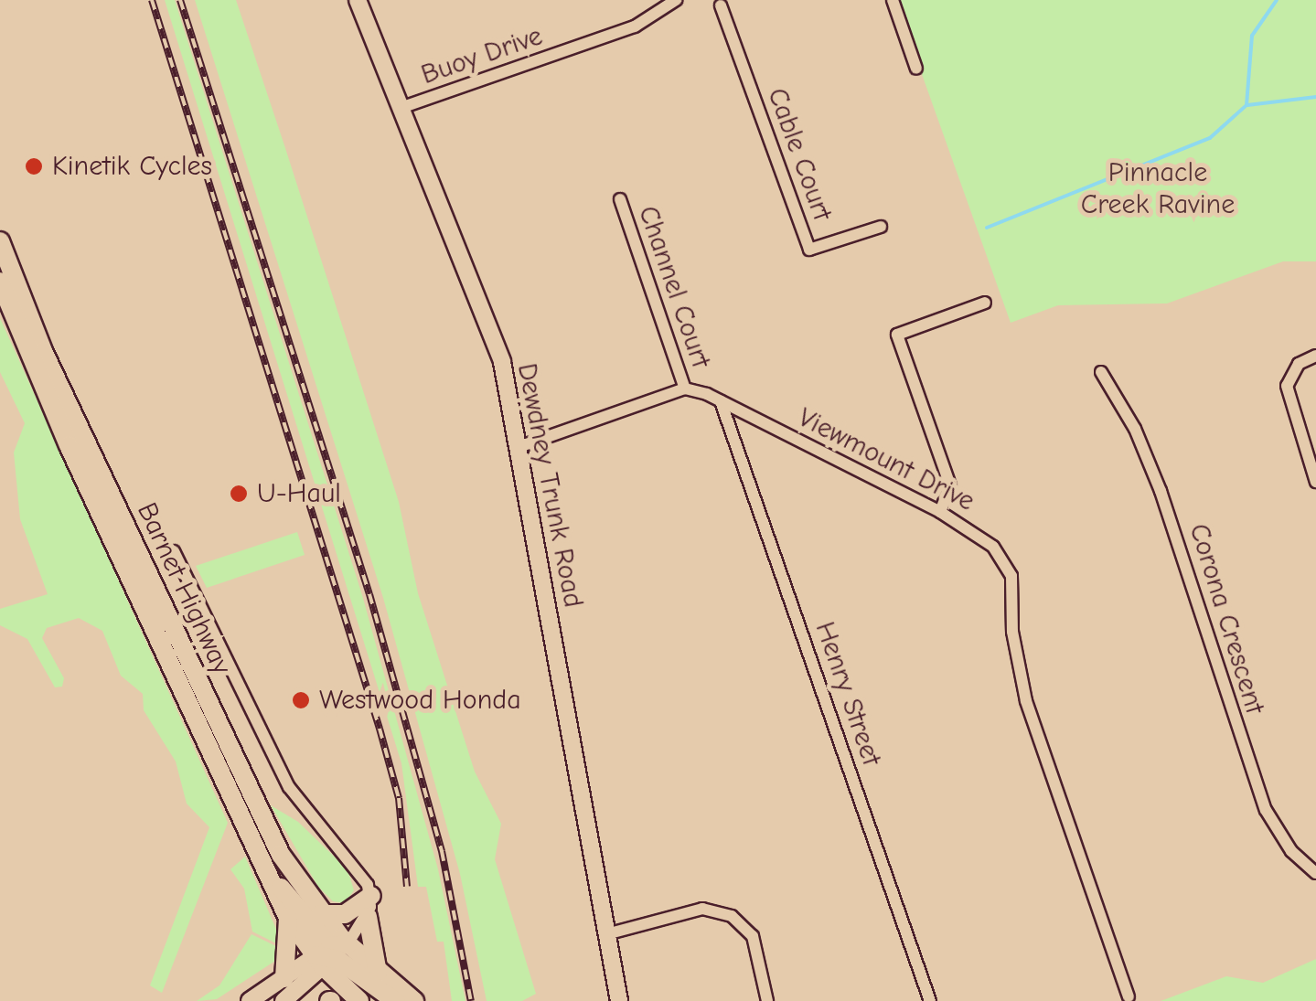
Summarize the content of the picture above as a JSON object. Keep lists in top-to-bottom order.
{
  "streets": {
    "main road": ["Dewdney Trunk Road", "Barnet Highway"],
    "street": [
      "Buoy Drive",
      "Cable Court",
      "Channel Court",
      "Viewmount Drive",
      "Corona Crescent",
      "Henry Street"
    ]
  },
  "crossings": [
    ["Buoy Drive", "Dewdney Trunk Road"],
    ["Channel Court", "Viewmount Drive"],
    ["Viewmount Drive", "Henry Street"]
  ],
  "parks": ["Pinnacle Creek Ravine"],
  "places": ["Kinetik Cycles", "U-Haul", "Westwood Honda"]
}
